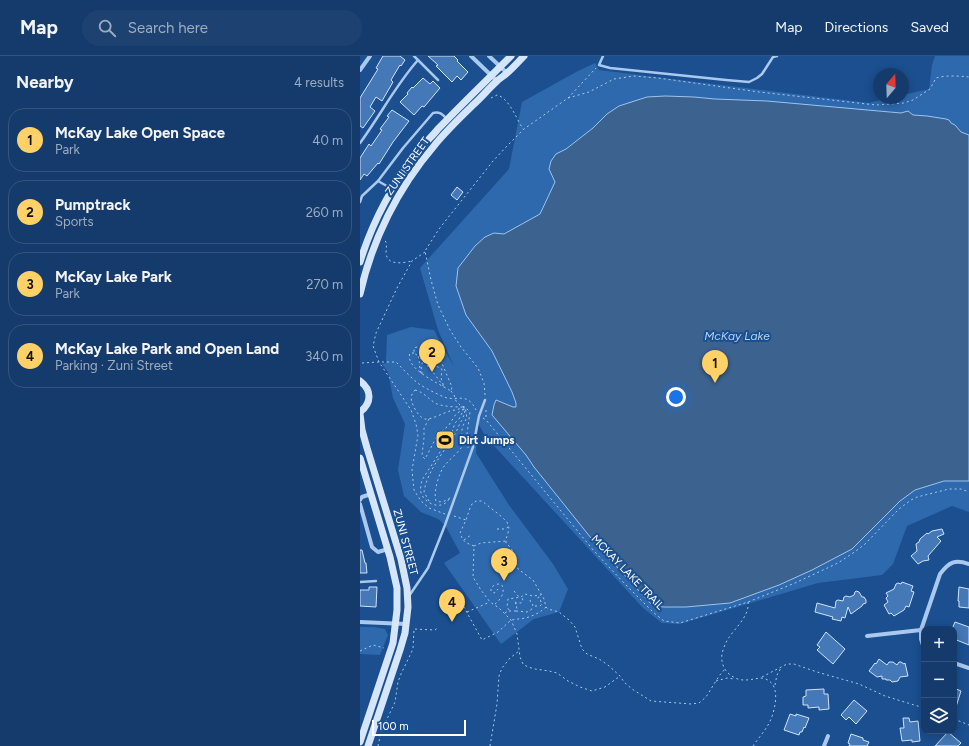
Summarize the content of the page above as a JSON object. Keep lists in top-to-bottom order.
{
  "streets": {
    "main road": ["ZUNI STREET"],
    "path": ["MCKAY LAKE TRAIL"]
  },
  "water": ["McKay Lake"],
  "places": {
    "sports": ["Dirt Jumps"]
  },
  "scale_bar": "100 m",
  "north": "top",
  "page": {
    "header": "Map",
    "search": "Search here",
    "nav": ["Map", "Directions", "Saved"],
    "heading": ["Nearby", "4 results"],
    "list": [
      {
        "mark": "1",
        "name": "McKay Lake Open Space",
        "note": "Park",
        "value": "40 m"
      },
      {
        "mark": "2",
        "name": "Pumptrack",
        "note": "Sports",
        "value": "260 m"
      },
      {
        "mark": "3",
        "name": "McKay Lake Park",
        "note": "Park",
        "value": "270 m"
      },
      {
        "mark": "4",
        "name": "McKay Lake Park and Open Land",
        "note": "Parking · Zuni Street",
        "value": "340 m"
      }
    ],
    "pins": [
      "2",
      "1",
      "3",
      "4"
    ],
    "map_buttons": ["+", "−"],
    "scale": "100 m"
  }
}
